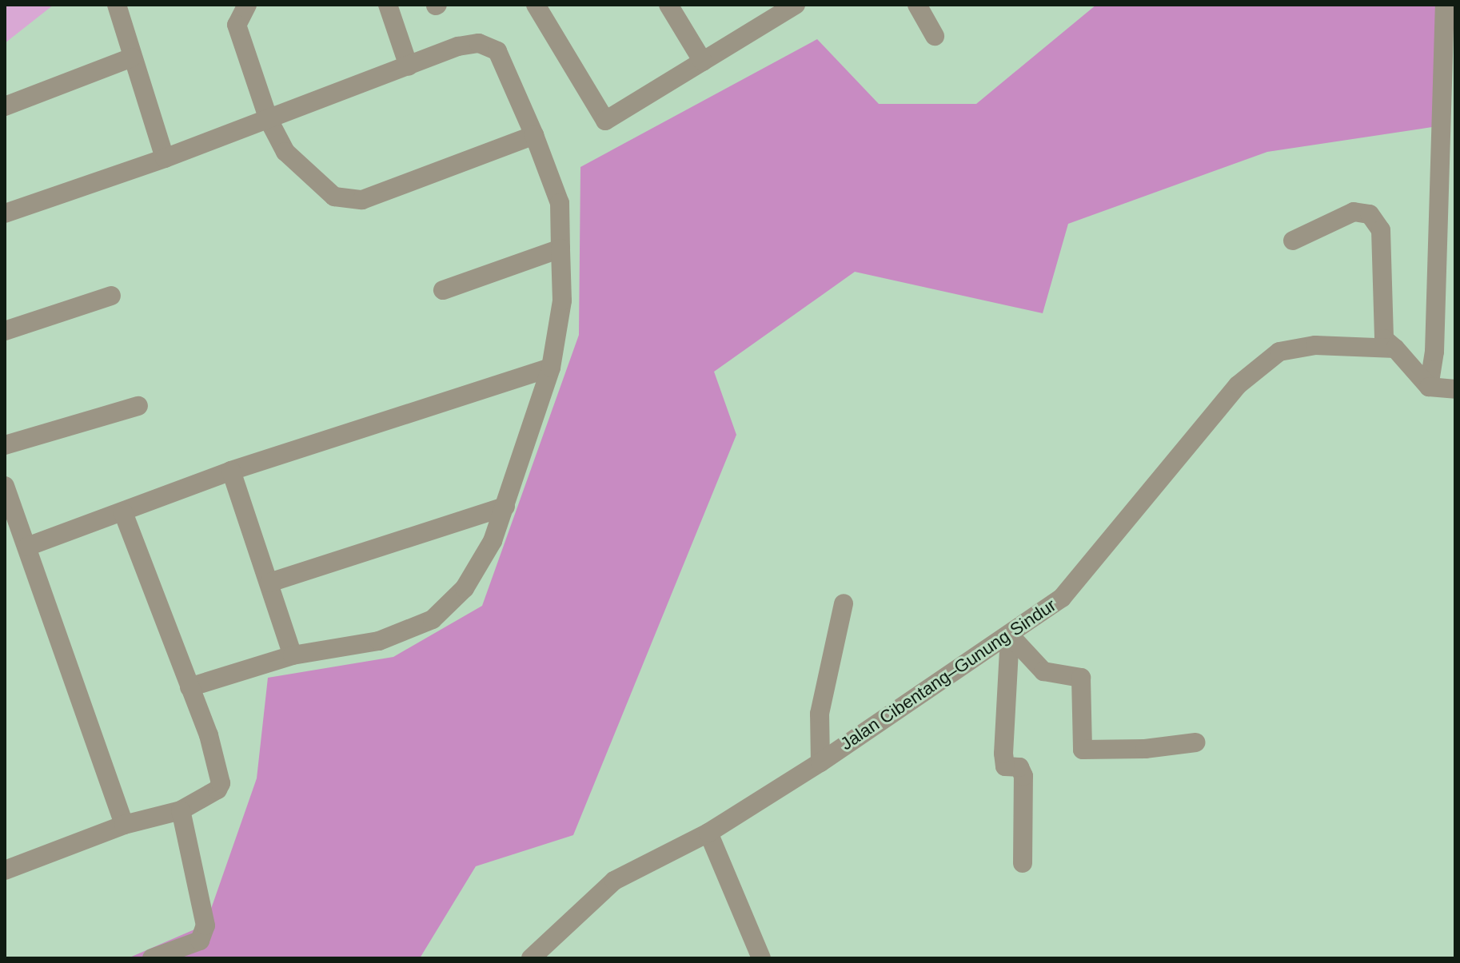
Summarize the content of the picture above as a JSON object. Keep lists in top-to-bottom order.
{
  "streets": {
    "street": ["Jalan Cibentang–Gunung Sindur"]
  }
}
